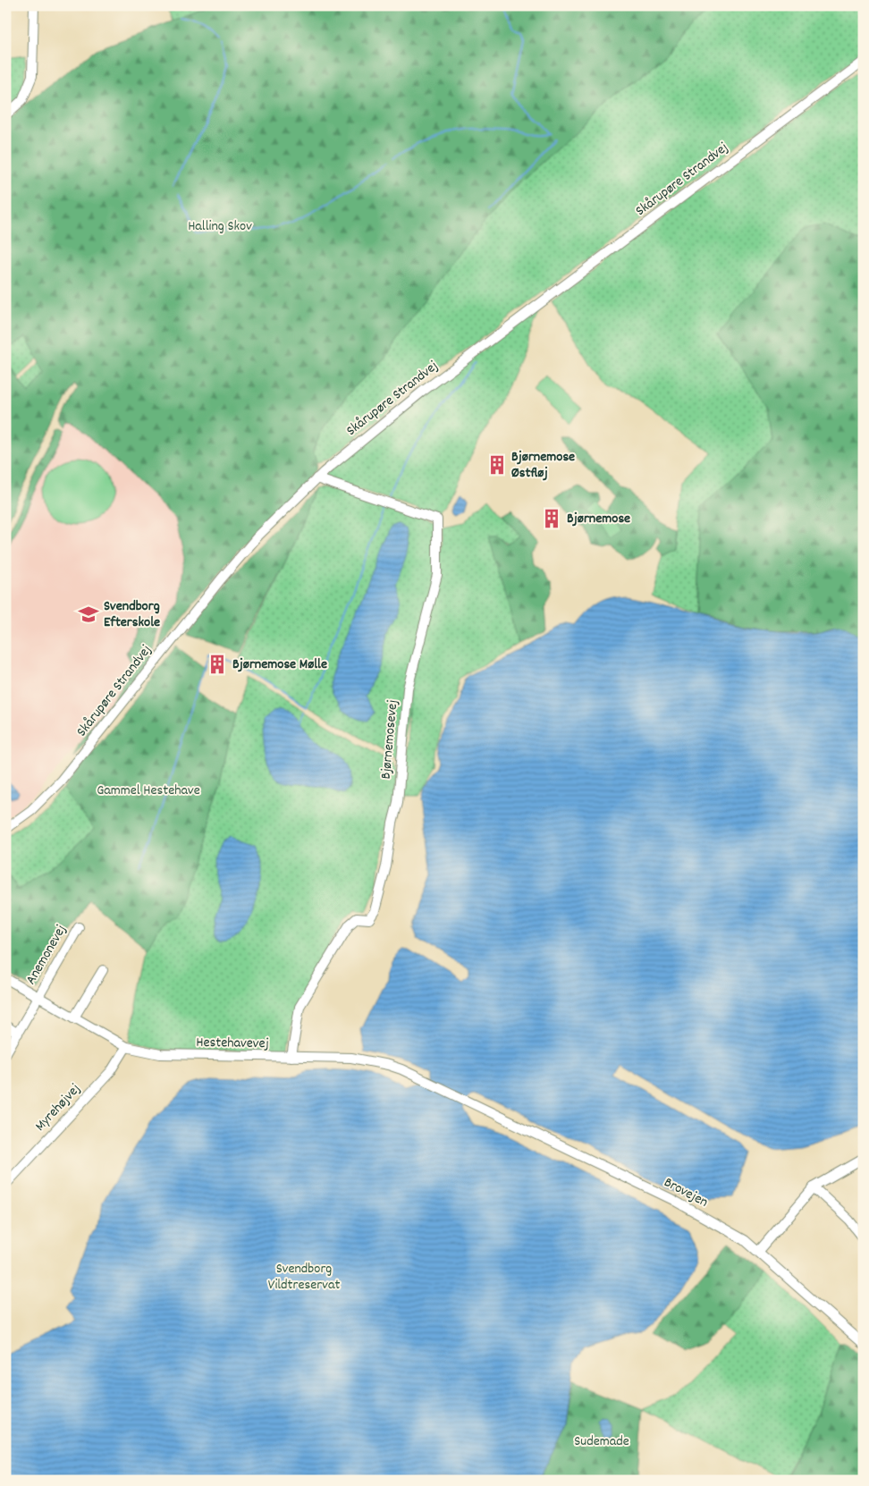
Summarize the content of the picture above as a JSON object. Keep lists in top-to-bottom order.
{
  "streets": {
    "street": [
      "Skårupøre Strandvej",
      "Bjørnemosevej",
      "Anemonevej",
      "Hestehavevej",
      "Myrehøjvej",
      "Brovejen"
    ]
  },
  "crossings": [
    ["Skårupøre Strandvej", "Bjørnemosevej"],
    ["Bjørnemosevej", "Hestehavevej"],
    ["Anemonevej", "Hestehavevej"],
    ["Hestehavevej", "Myrehøjvej"],
    ["Hestehavevej", "Brovejen"]
  ],
  "parks": [
    "Halling Skov",
    "Gammel Hestehave",
    "Svendborg Vildtreservat",
    "Sudemade"
  ],
  "places": {
    "building": ["Bjørnemose Østfløj", "Bjørnemose", "Bjørnemose Mølle"],
    "school or university": ["Svendborg Efterskole"]
  }
}
